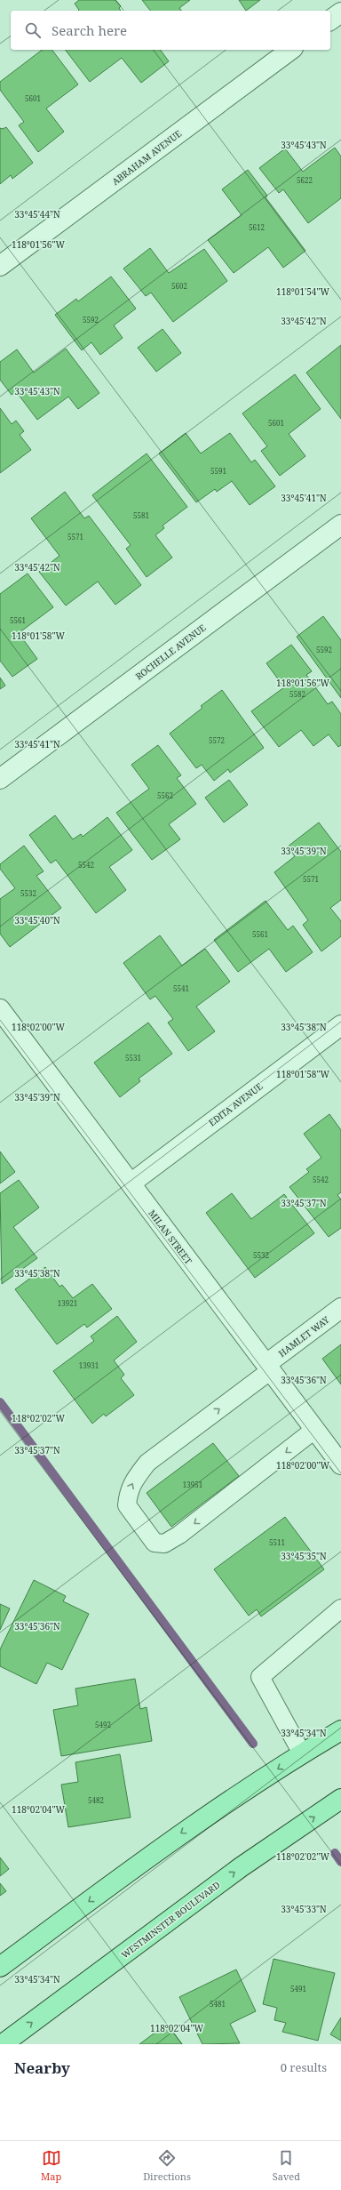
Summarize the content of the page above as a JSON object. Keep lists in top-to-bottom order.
{
  "streets": {
    "main road": ["WESTMINSTER BOULEVARD"],
    "street": [
      "ABRAHAM AVENUE",
      "ROCHELLE AVENUE",
      "EDITA AVENUE",
      "MILAN STREET",
      "HAMLET WAY"
    ]
  },
  "crossings": [
    ["EDITA AVENUE", "MILAN STREET"],
    ["MILAN STREET", "HAMLET WAY"]
  ],
  "house_numbers": [
    "5601",
    "5622",
    "5612",
    "5602",
    "5592",
    "5601",
    "5591",
    "5581",
    "5571",
    "5561",
    "5592",
    "5582",
    "5572",
    "5562",
    "5542",
    "5571",
    "5532",
    "5561",
    "5541",
    "5531",
    "5542",
    "5532",
    "13921",
    "13931",
    "13951",
    "5511",
    "5492",
    "5482",
    "5491",
    "5481"
  ],
  "page": {
    "search": "Search here",
    "heading": ["Nearby", "0 results"],
    "nav": ["Map", "Directions", "Saved"]
  },
  "coordinates": [
    "33°45'43\"N",
    "33°45'44\"N",
    "118°01'56\"W",
    "118°01'54\"W",
    "33°45'42\"N",
    "33°45'41\"N",
    "118°01'58\"W",
    "33°45'39\"N",
    "33°45'40\"N",
    "118°02'00\"W",
    "33°45'38\"N",
    "33°45'37\"N",
    "33°45'36\"N",
    "118°02'02\"W",
    "33°45'35\"N",
    "33°45'34\"N",
    "118°02'04\"W",
    "33°45'33\"N"
  ]
}
